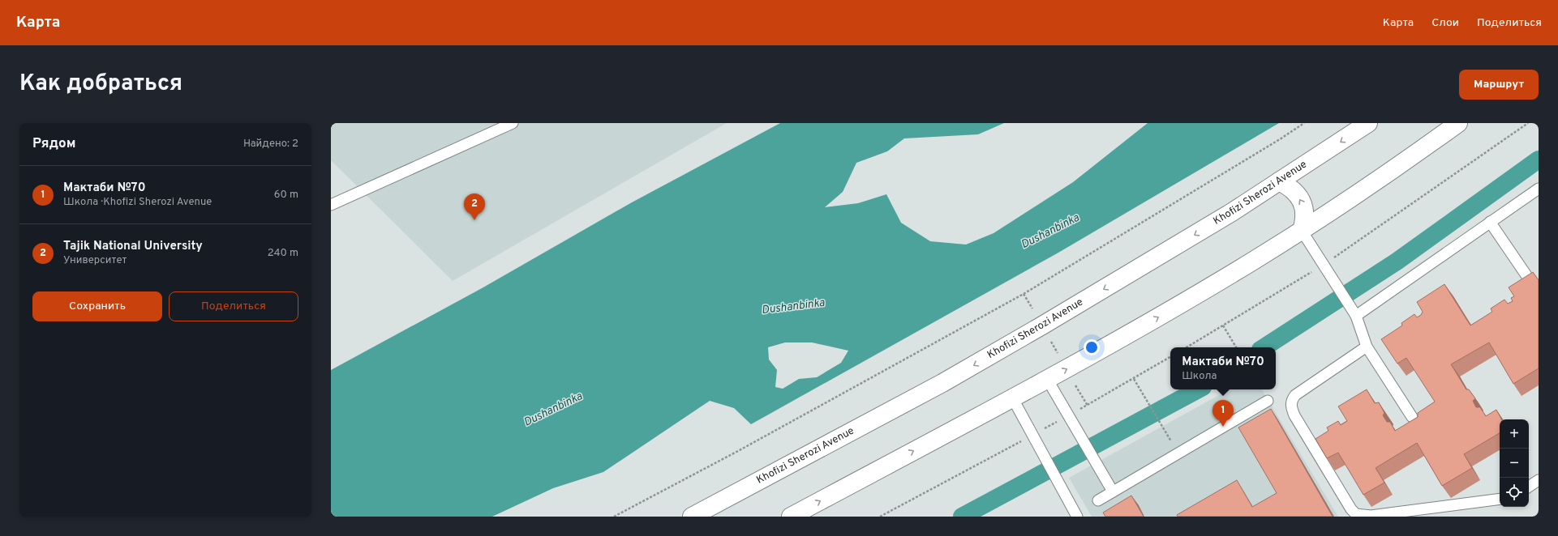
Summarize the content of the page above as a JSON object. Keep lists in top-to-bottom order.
{
  "streets": {
    "main road": ["Khofizi Sherozi Avenue"]
  },
  "water": ["Dushanbinka"],
  "page": {
    "header": "Карта",
    "nav": ["Карта", "Слои", "Поделиться"],
    "title": "Как добраться",
    "buttons": [
      "Маршрут",
      ["Сохранить", "Поделиться"]
    ],
    "heading": ["Рядом", "Найдено: 2"],
    "list": [
      {
        "mark": "1",
        "name": "Мактаби №70",
        "note": "Школа · Khofizi Sherozi Avenue",
        "value": "60 m"
      },
      {
        "mark": "2",
        "name": "Tajik National University",
        "note": "Университет",
        "value": "240 m"
      }
    ],
    "pins": ["2", "1"],
    "popup": ["Мактаби №70", "Школа"],
    "map_buttons": ["+", "−"]
  }
}
